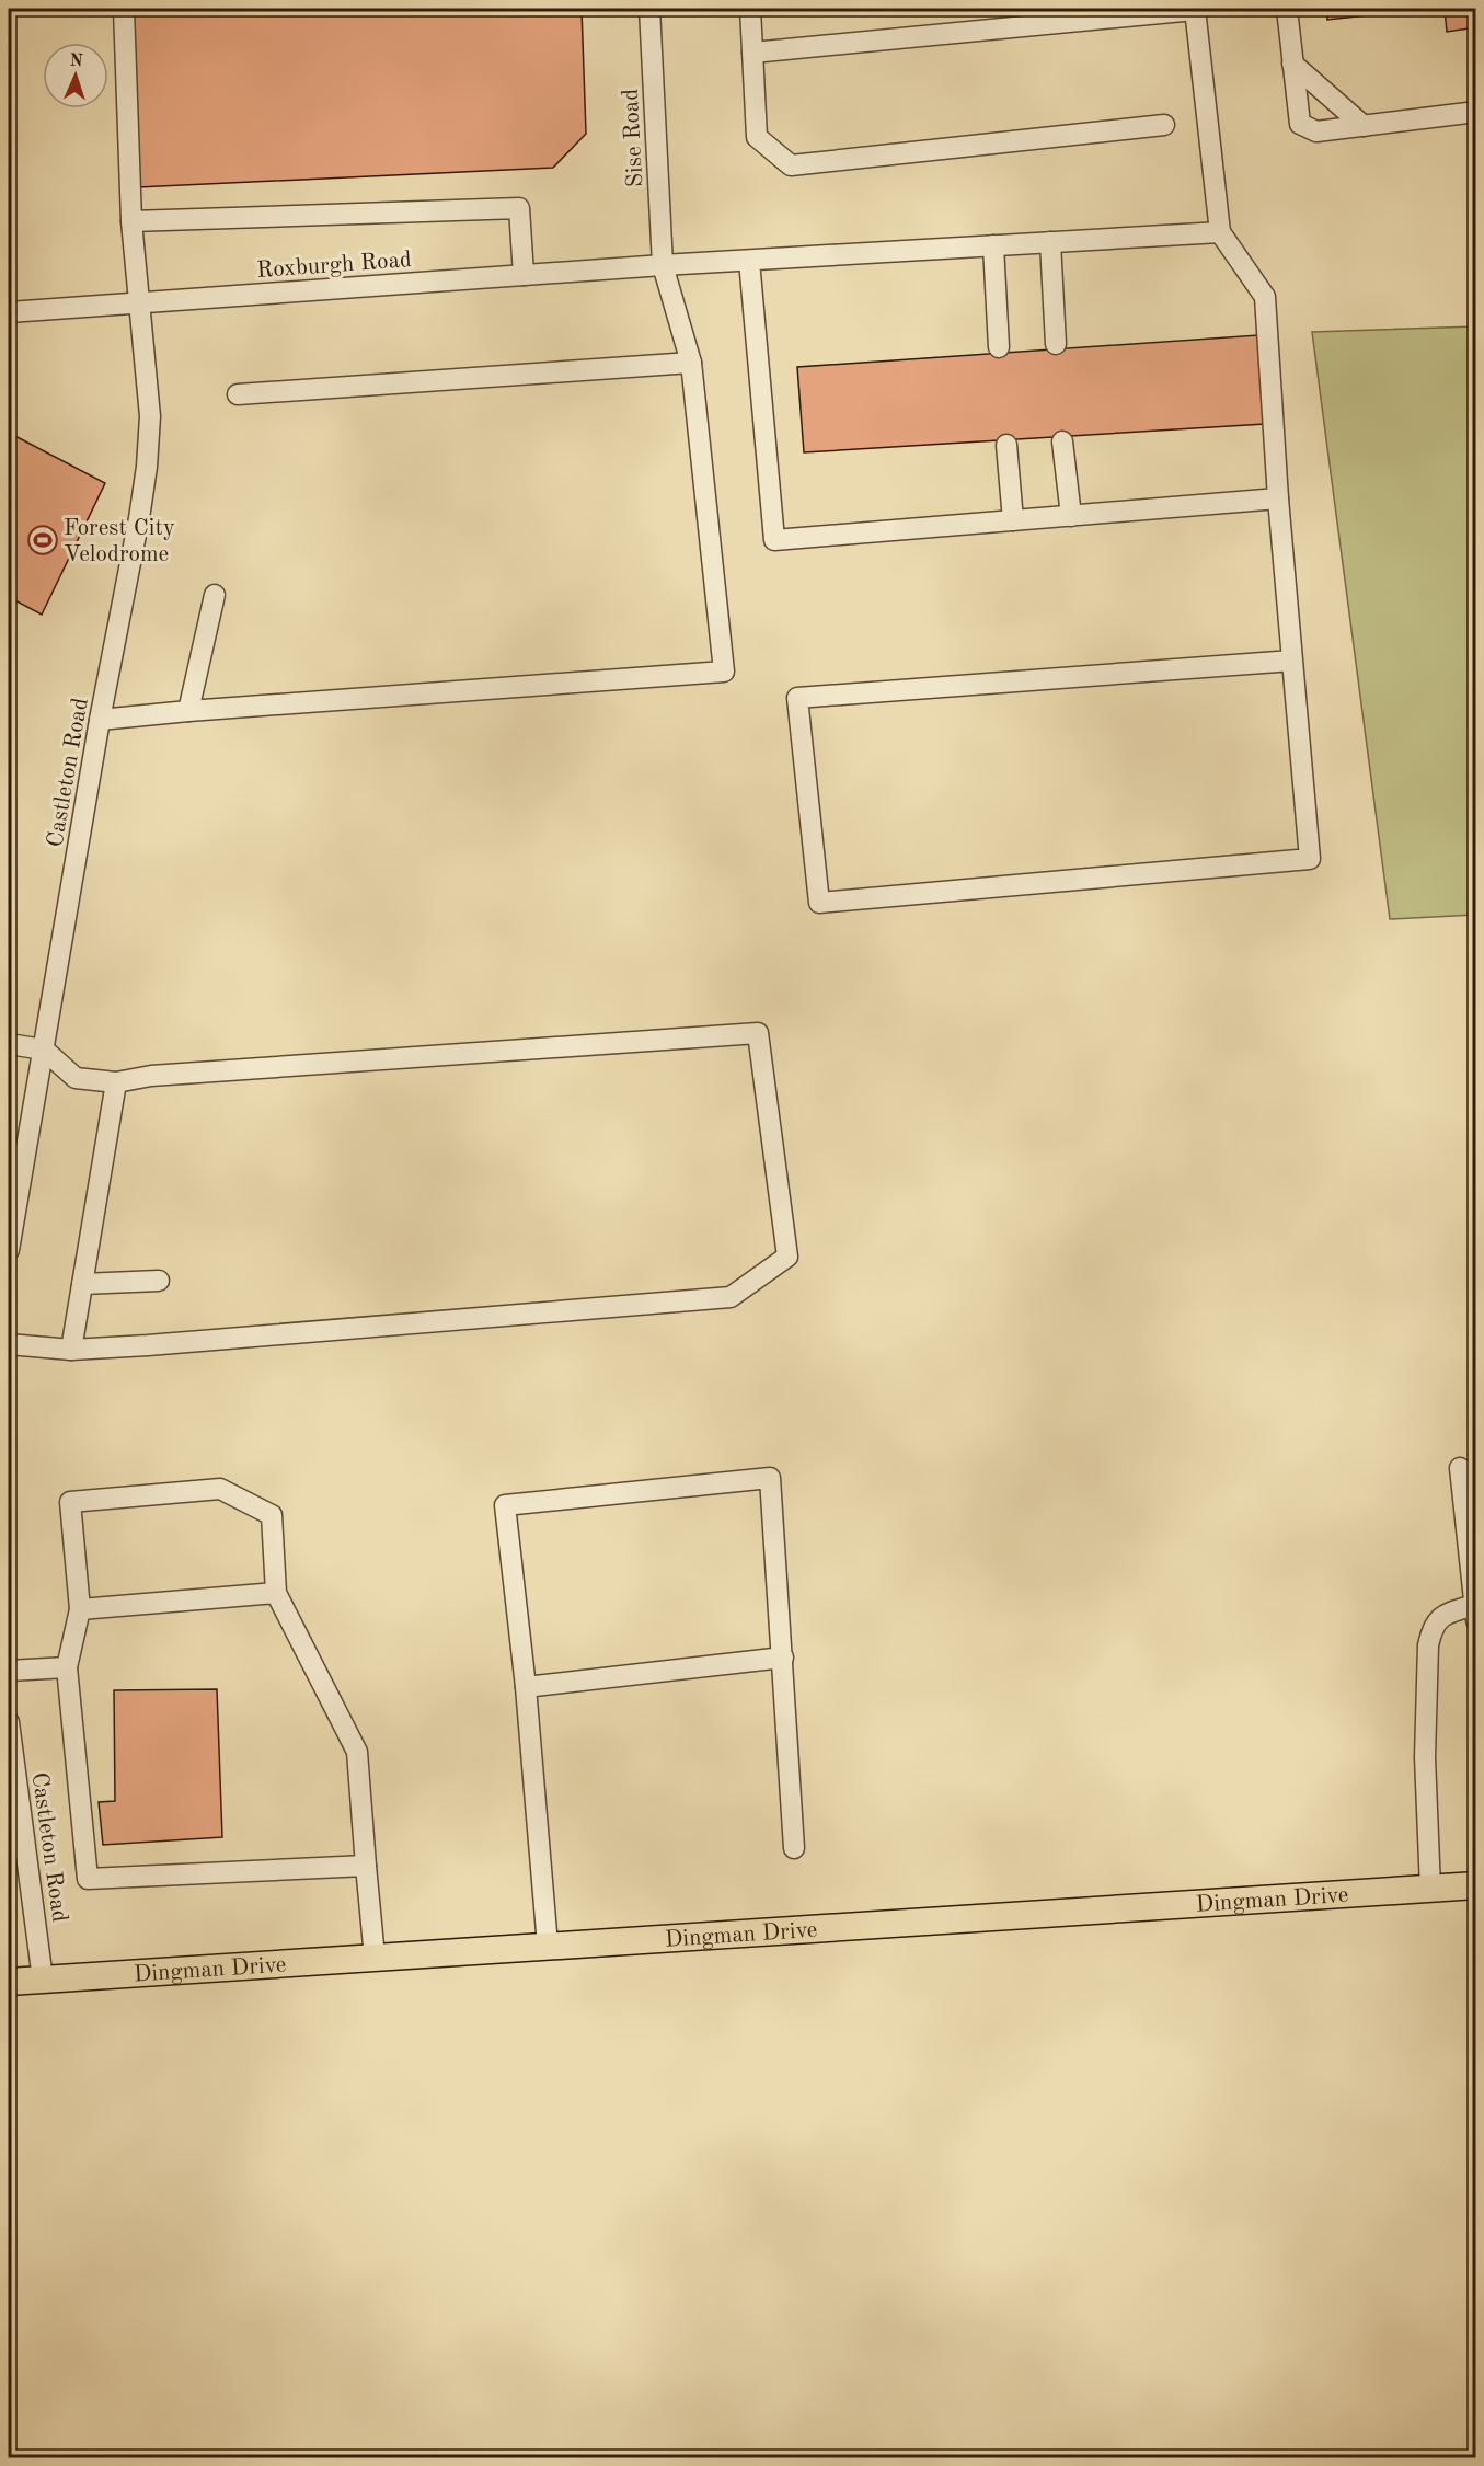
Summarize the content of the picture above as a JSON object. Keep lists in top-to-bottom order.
{
  "streets": {
    "main road": ["Dingman Drive"],
    "street": ["Sise Road", "Roxburgh Road", "Castleton Road"]
  },
  "crossings": [
    ["Sise Road", "Roxburgh Road"],
    ["Roxburgh Road", "Castleton Road"],
    ["Castleton Road", "Dingman Drive"]
  ],
  "places": {
    "sports": ["Forest City Velodrome"]
  },
  "north": "top"
}
